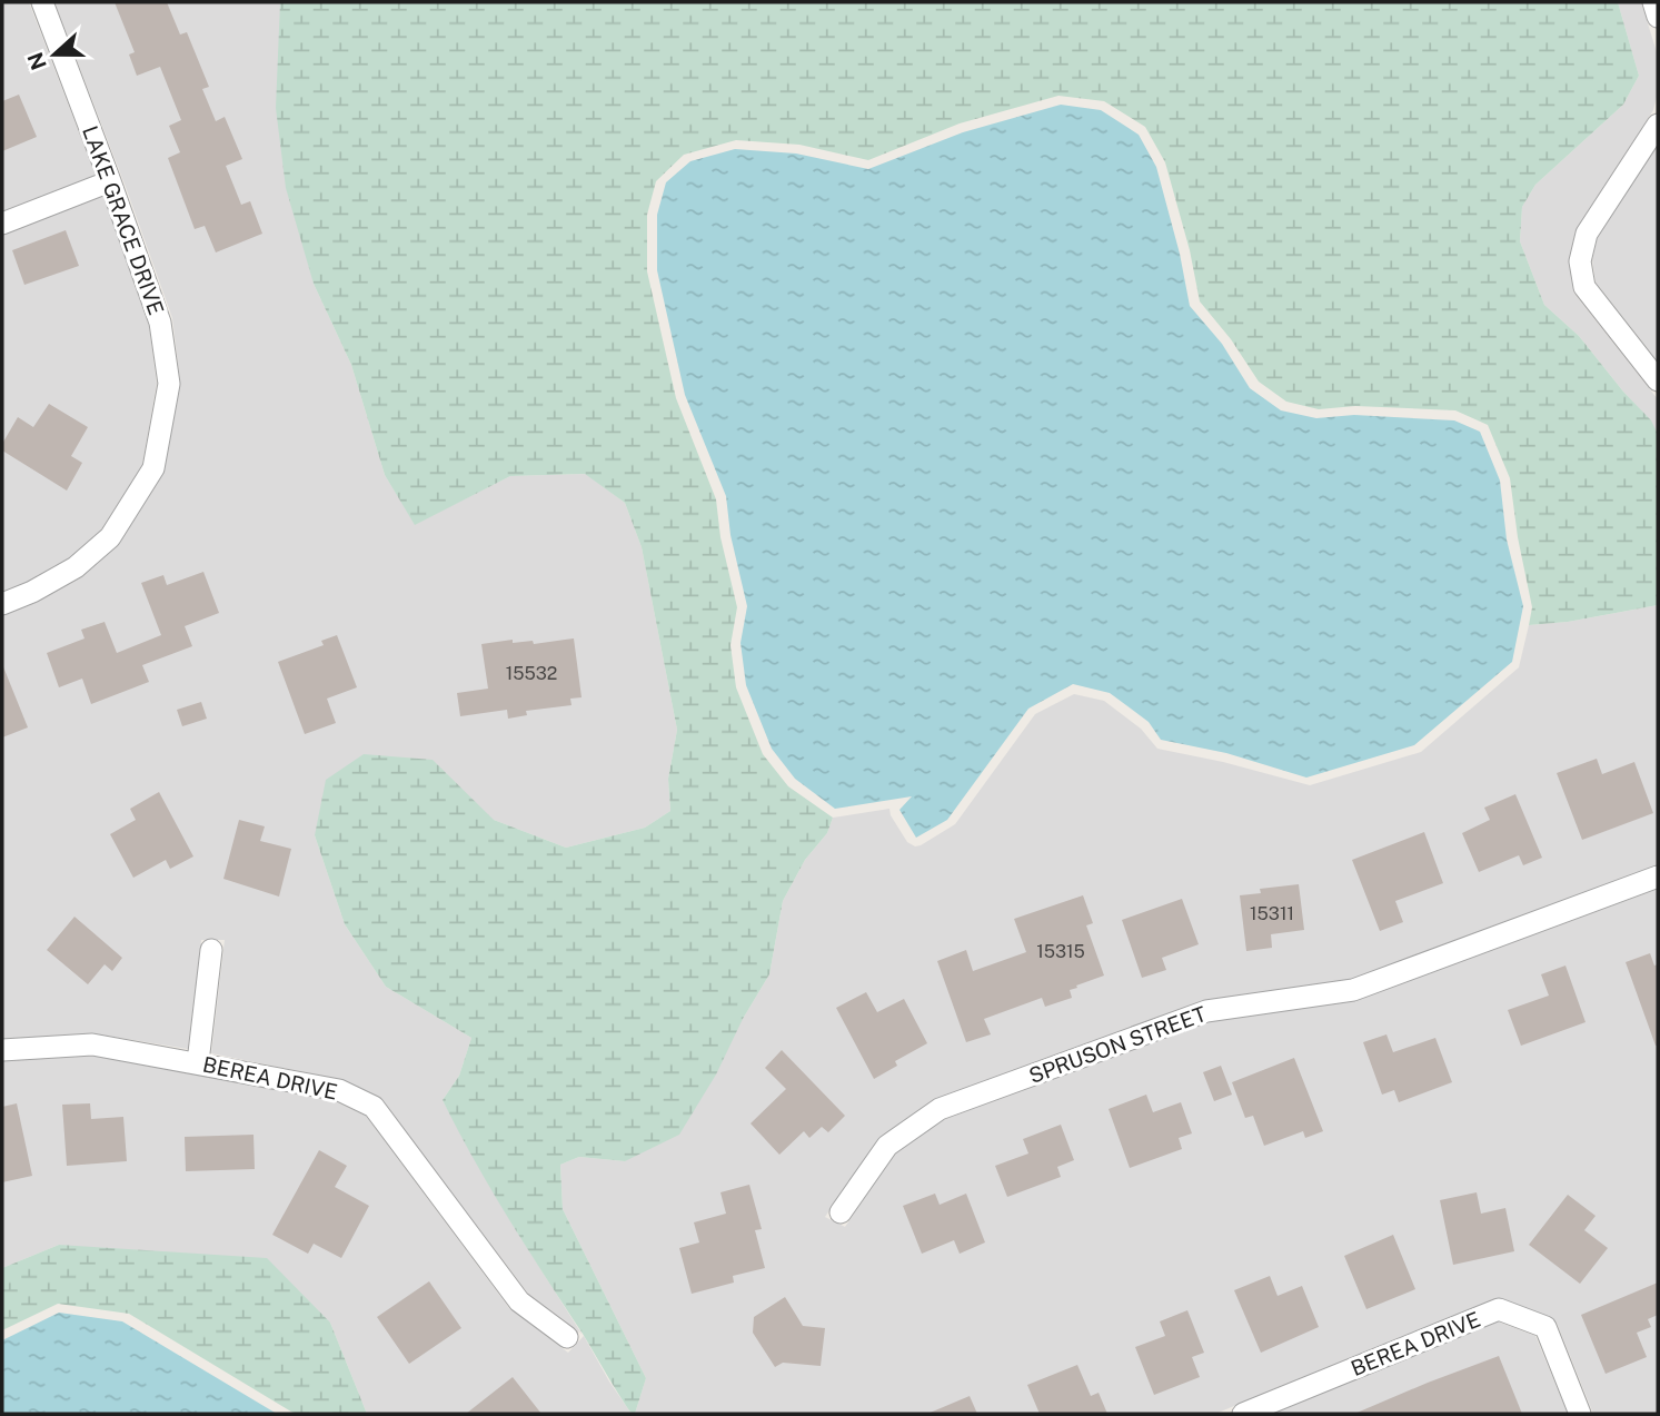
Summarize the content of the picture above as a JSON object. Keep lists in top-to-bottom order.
{
  "streets": {
    "street": ["LAKE GRACE DRIVE", "SPRUSON STREET", "BEREA DRIVE"]
  },
  "house_numbers": ["15532", "15311", "15315"],
  "north": "left"
}
